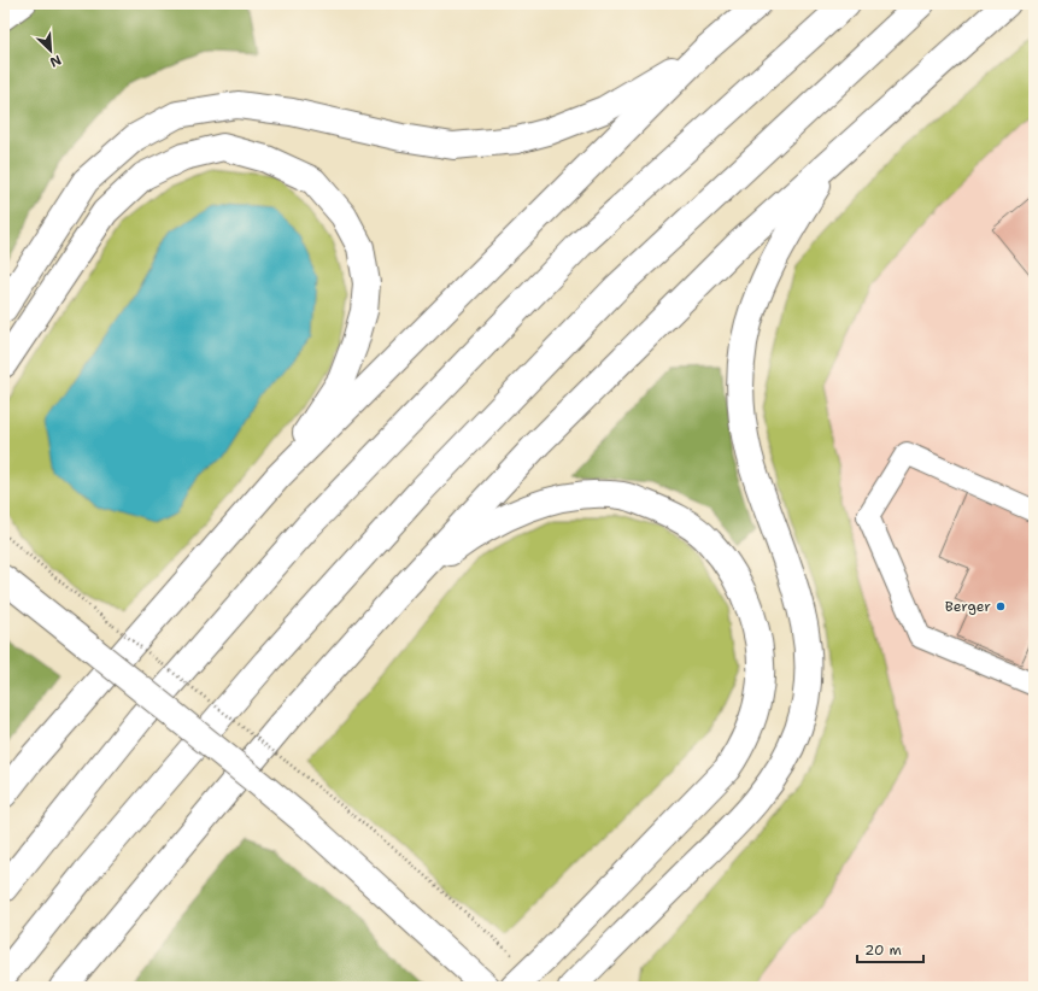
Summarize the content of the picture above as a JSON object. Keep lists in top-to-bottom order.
{
  "places": ["Berger"],
  "scale_bar": "20 m",
  "north": "bottom right"
}
